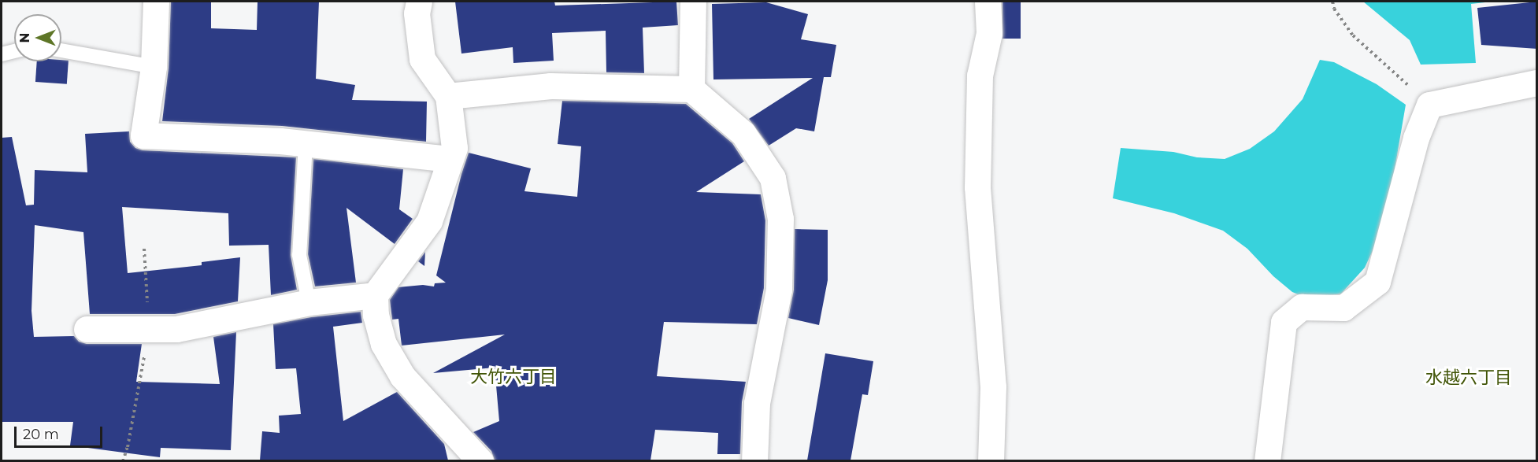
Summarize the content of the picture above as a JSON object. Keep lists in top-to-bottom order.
{
  "districts": ["大竹六丁目", "水越六丁目"],
  "scale_bar": "20 m",
  "north": "left"
}
